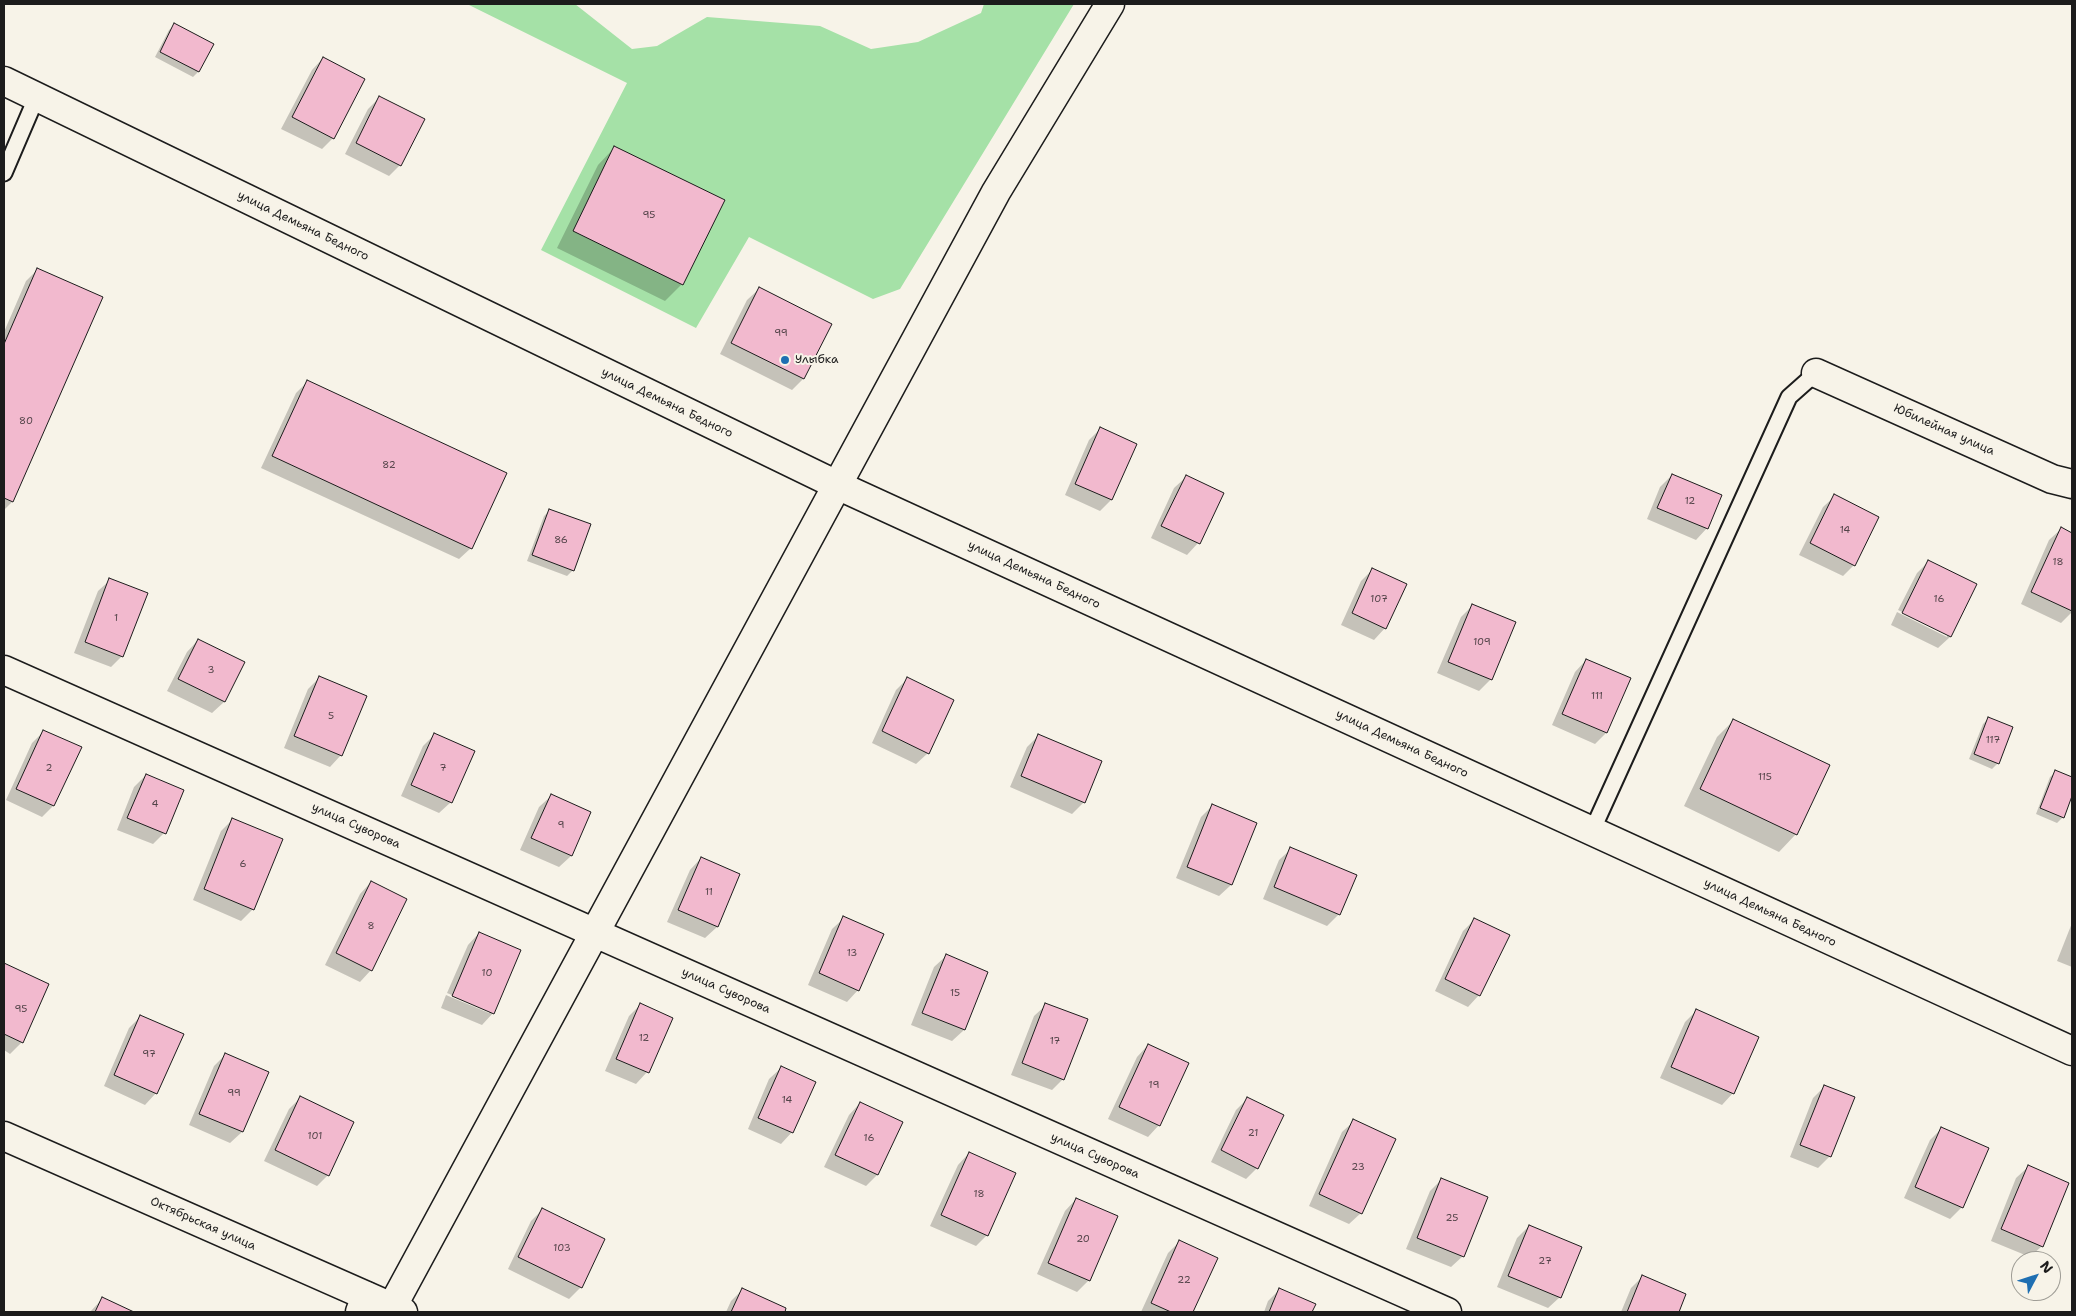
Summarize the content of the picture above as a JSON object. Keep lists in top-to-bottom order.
{
  "streets": {
    "street": [
      "улица Демьяна Бедного",
      "Юбилейная улица",
      "улица Суворова",
      "Октябрьская улица"
    ]
  },
  "places": ["Улыбка"],
  "house_numbers": [
    "95",
    "99",
    "80",
    "82",
    "12",
    "14",
    "86",
    "18",
    "107",
    "16",
    "1",
    "109",
    "3",
    "111",
    "5",
    "117",
    "2",
    "7",
    "115",
    "4",
    "9",
    "6",
    "11",
    "8",
    "13",
    "10",
    "15",
    "95",
    "12",
    "17",
    "97",
    "19",
    "99",
    "14",
    "21",
    "101",
    "16",
    "23",
    "18",
    "25",
    "20",
    "103",
    "27",
    "22"
  ],
  "north": "top right"
}
